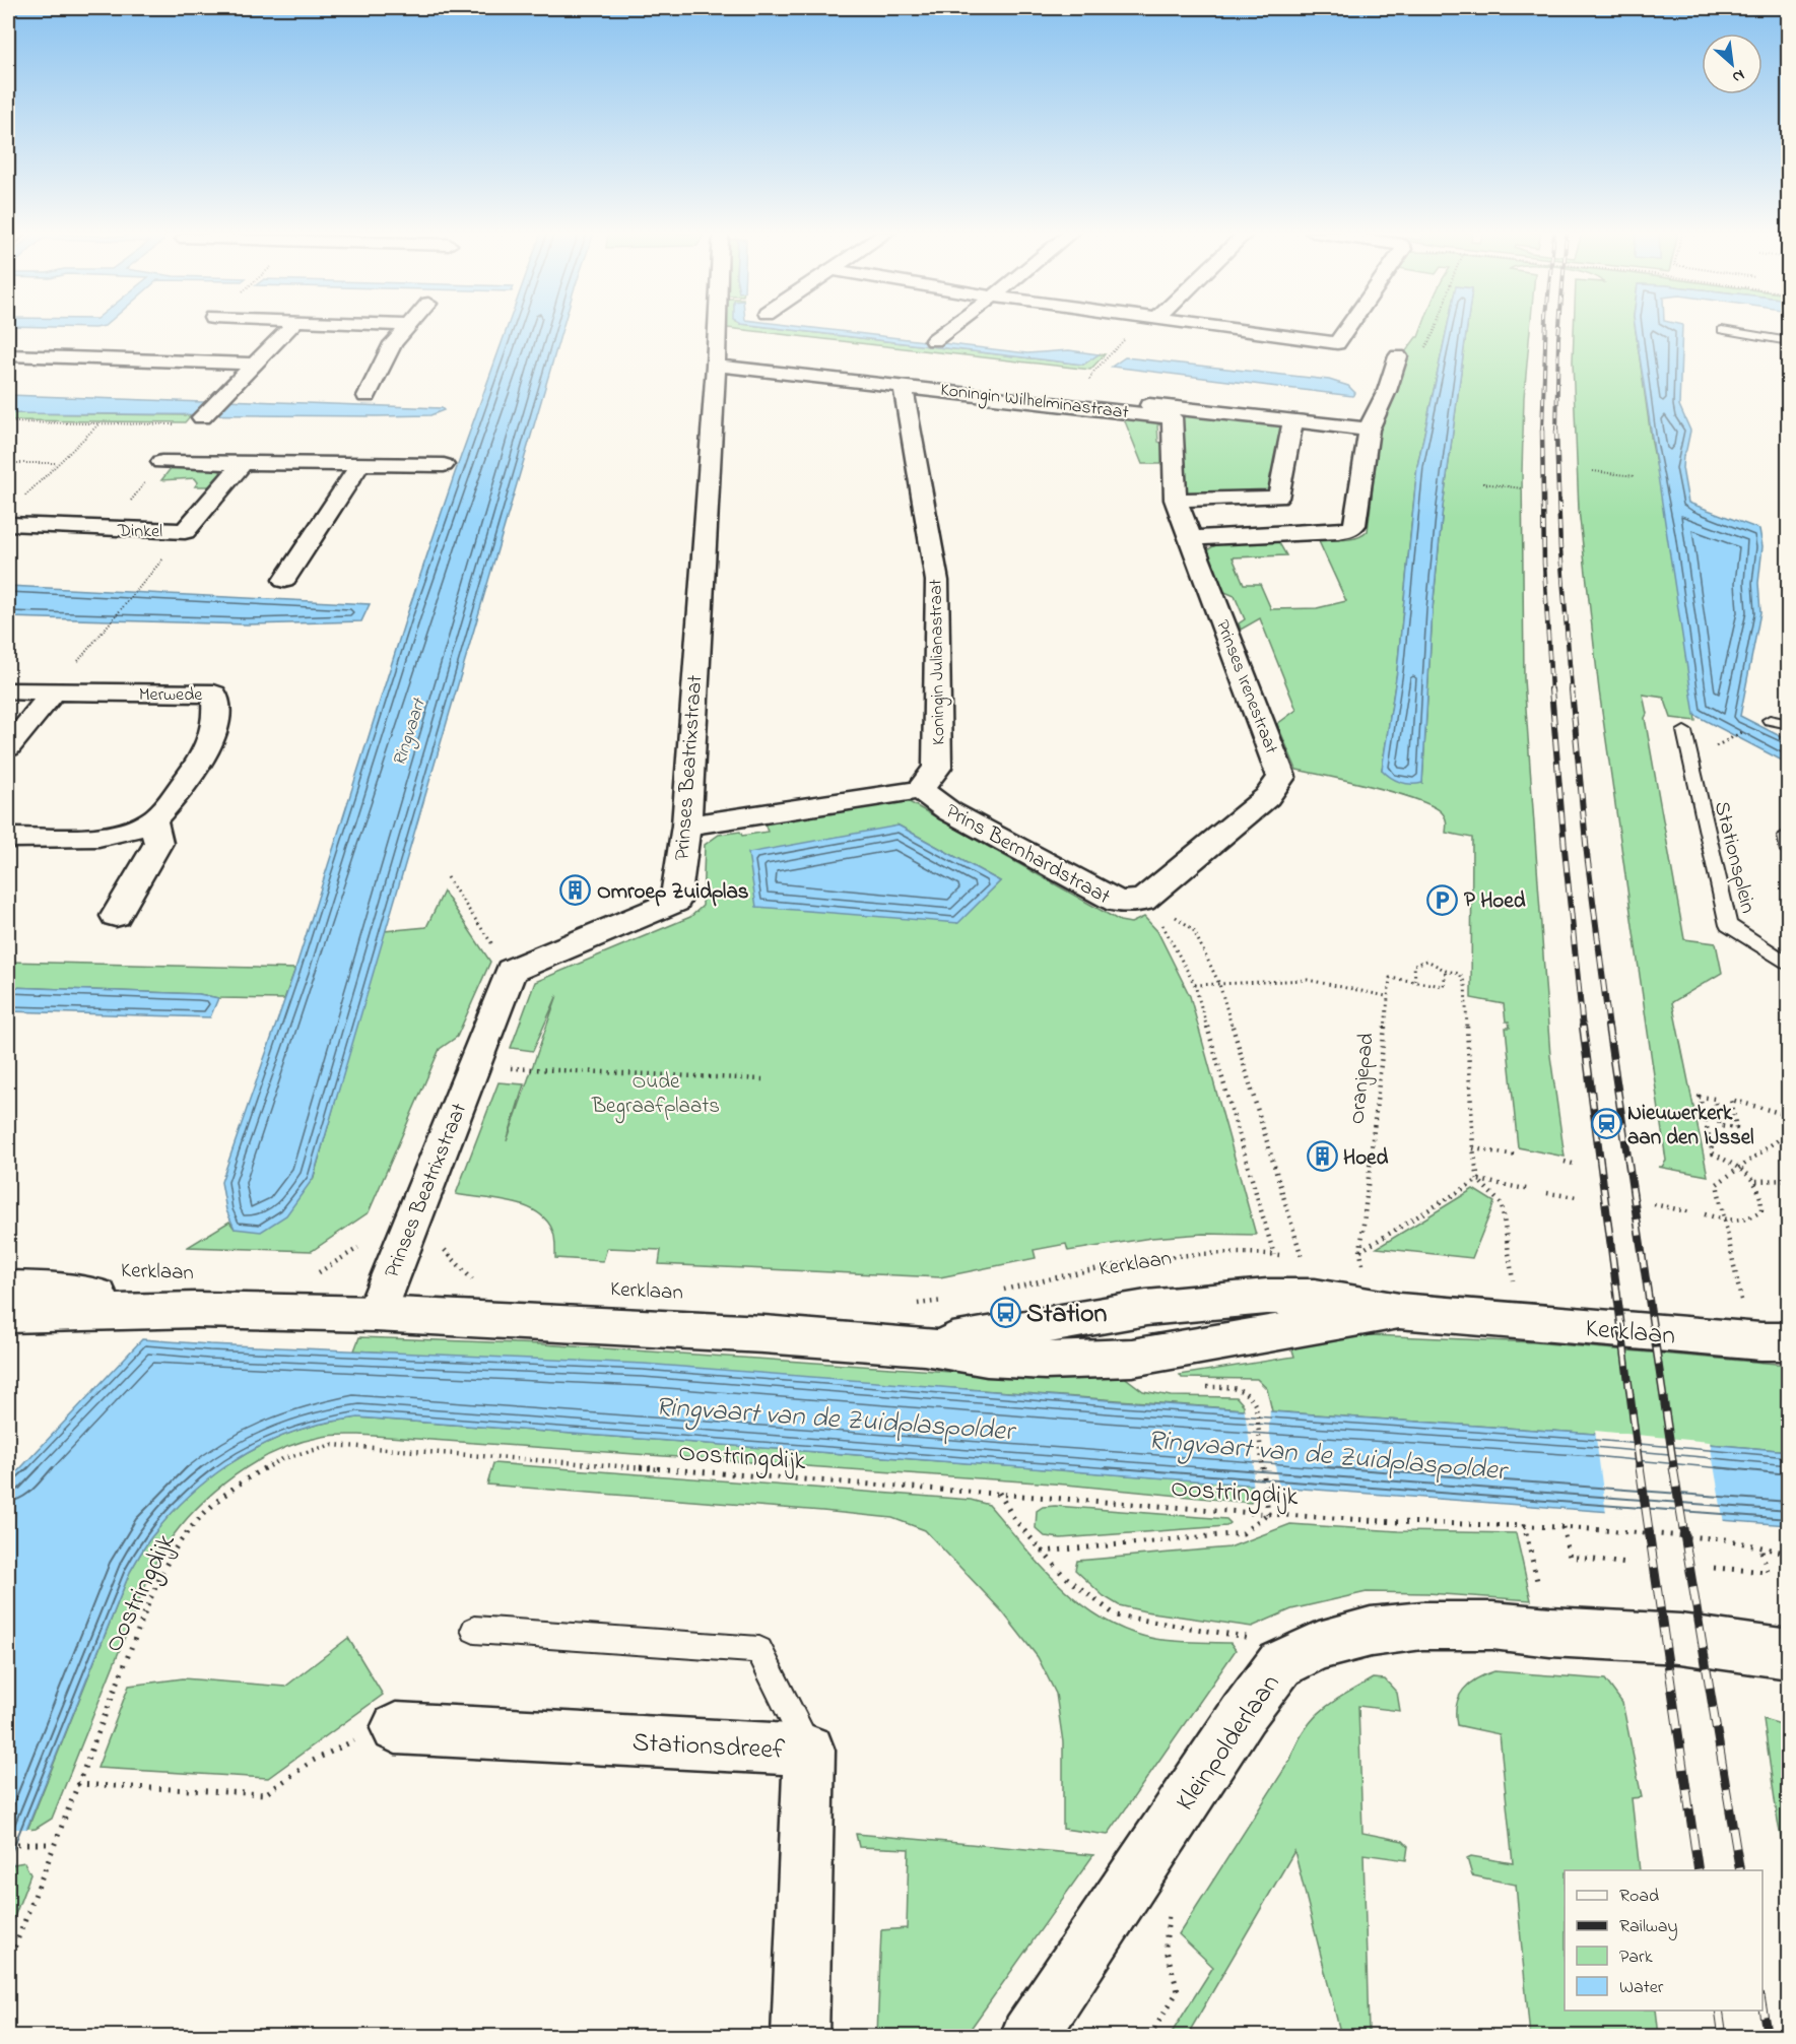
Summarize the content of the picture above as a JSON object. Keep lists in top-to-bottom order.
{
  "streets": {
    "street": [
      "Koningin Wilhelminastraat",
      "Dinkel",
      "Koningin Julianastraat",
      "Prinses Irenestraat",
      "Merwede",
      "Prinses Beatrixstraat",
      "Prins Bernhardstraat",
      "Kerklaan",
      "Kleinpolderlaan",
      "Stationsdreef"
    ],
    "lane": ["Stationsplein"],
    "path": ["Oranjepad", "Oostringdijk"]
  },
  "crossings": [
    ["Koningin Wilhelminastraat", "Koningin Julianastraat"],
    ["Koningin Wilhelminastraat", "Prinses Irenestraat"],
    ["Koningin Wilhelminastraat", "Prinses Beatrixstraat"],
    ["Koningin Julianastraat", "Prins Bernhardstraat"],
    ["Prinses Irenestraat", "Prins Bernhardstraat"],
    ["Prinses Beatrixstraat", "Kerklaan"],
    ["Prins Bernhardstraat", "Kerklaan"]
  ],
  "water": ["Ringvaart", "Ringvaart van de Zuidplaspolder"],
  "parks": ["Oude Begraafplaats"],
  "places": {
    "building": ["Omroep Zuidplas", "Hoed"],
    "parking": ["P Hoed"],
    "station": ["Nieuwerkerk aan den IJssel"],
    "bus stop": ["Station"]
  },
  "legend": [
    "Road",
    "Railway",
    "Park",
    "Water"
  ],
  "north": "bottom right"
}
